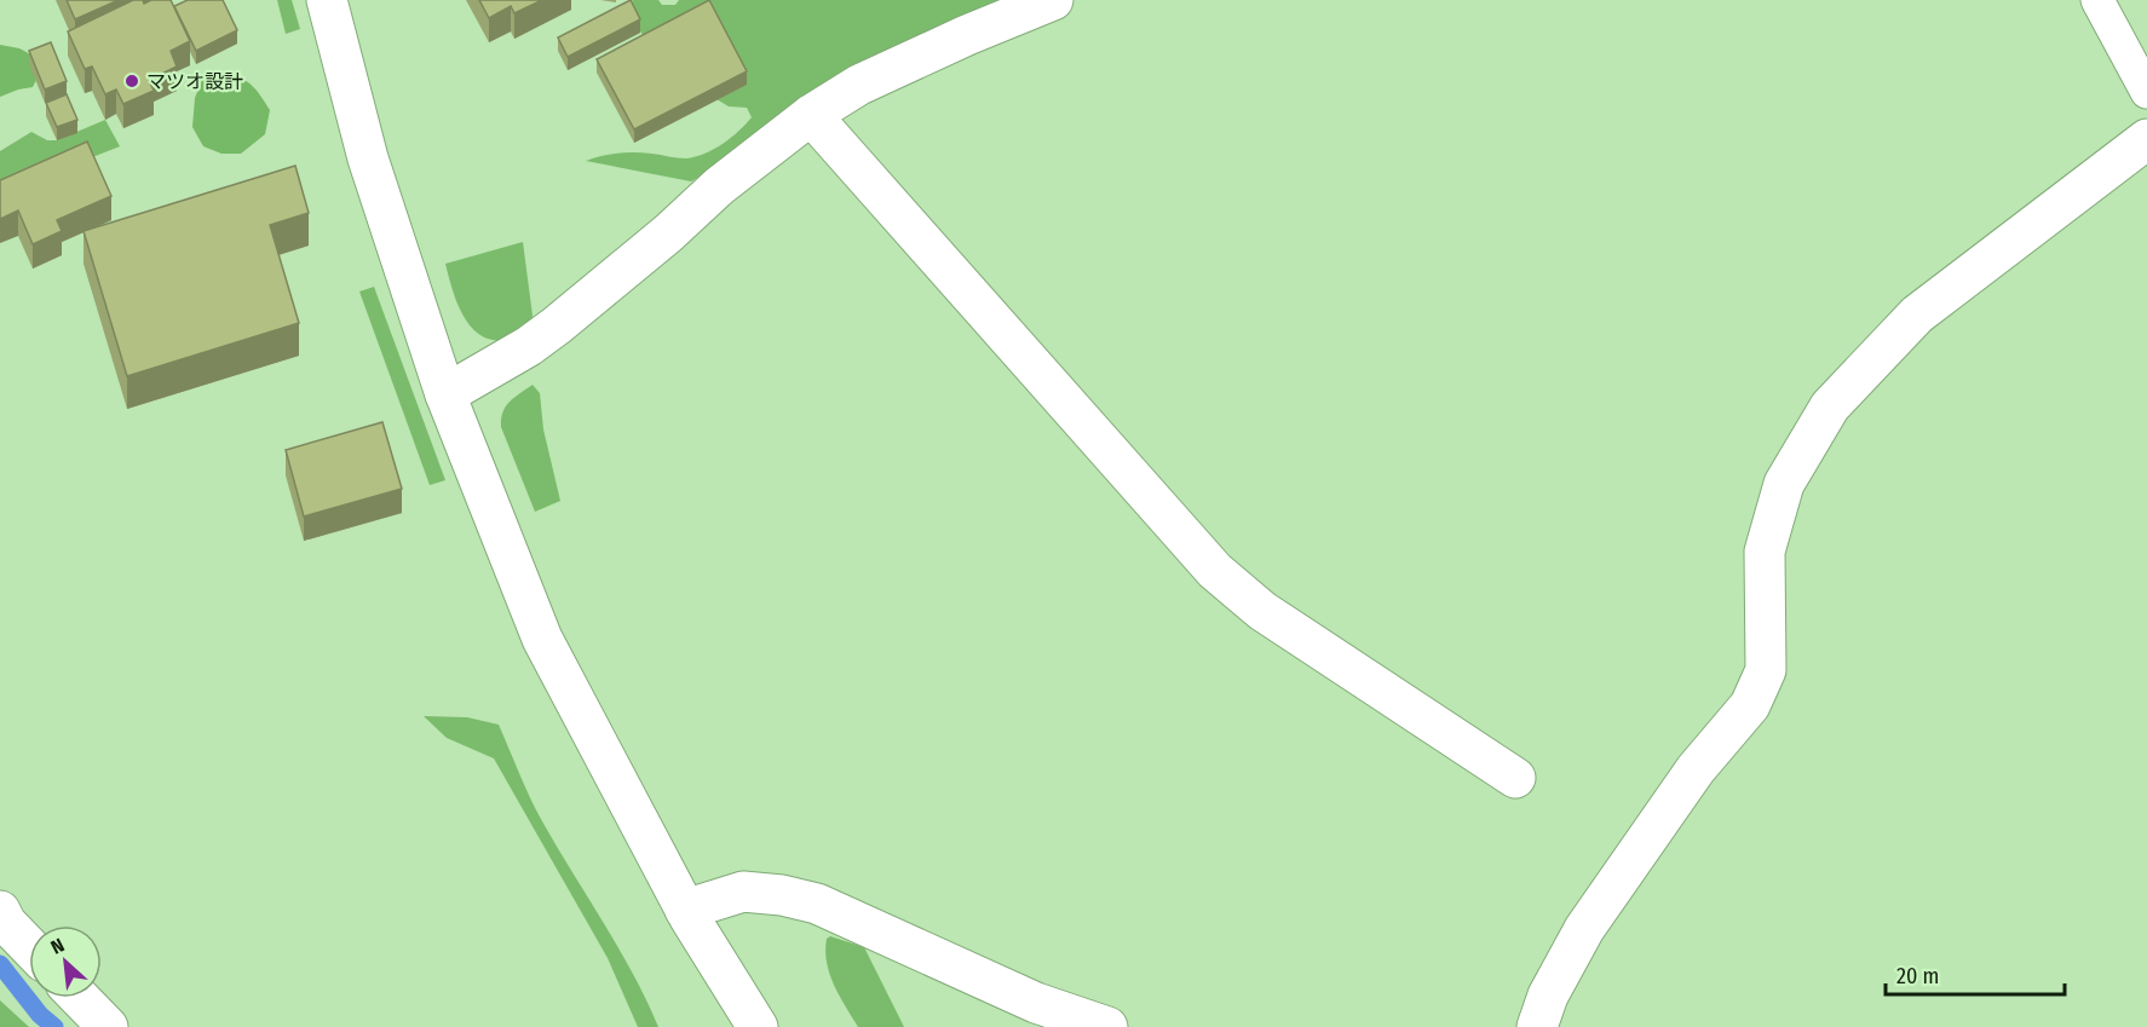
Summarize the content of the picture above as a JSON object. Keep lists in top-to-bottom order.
{
  "places": ["マツオ設計"],
  "scale_bar": "20 m",
  "north": "top left"
}
